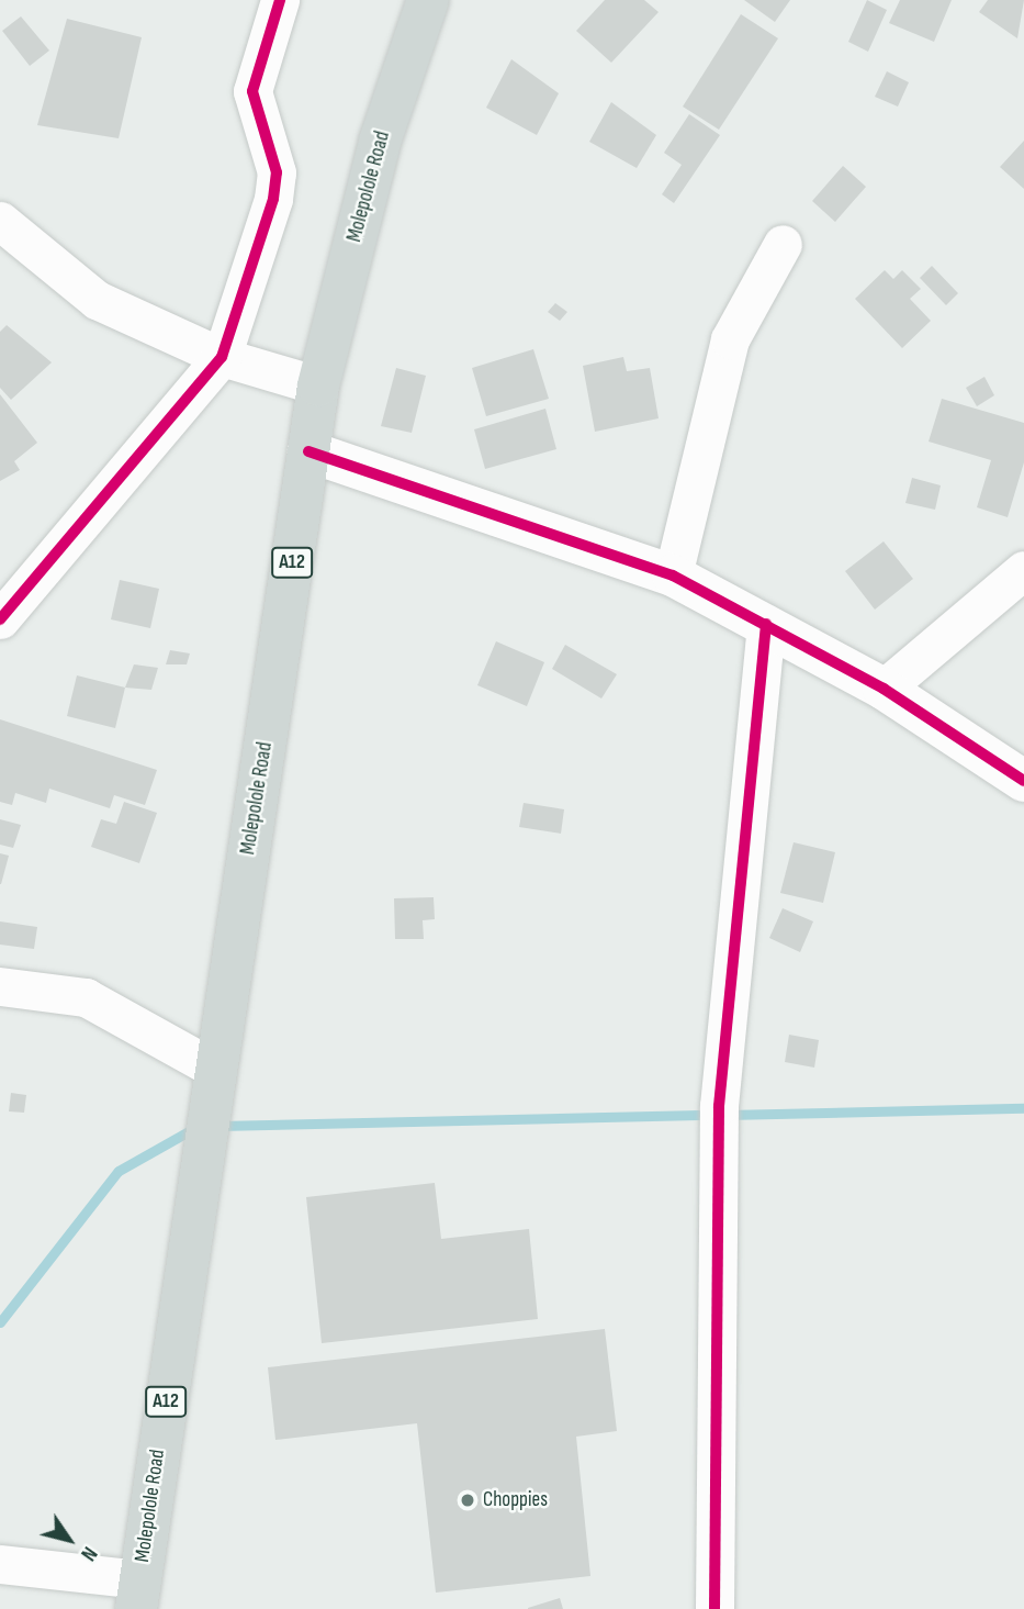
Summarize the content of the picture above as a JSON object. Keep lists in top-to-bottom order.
{
  "streets": {
    "main road": ["Molepolole Road", "A12"]
  },
  "places": ["Choppies"],
  "north": "bottom right"
}
